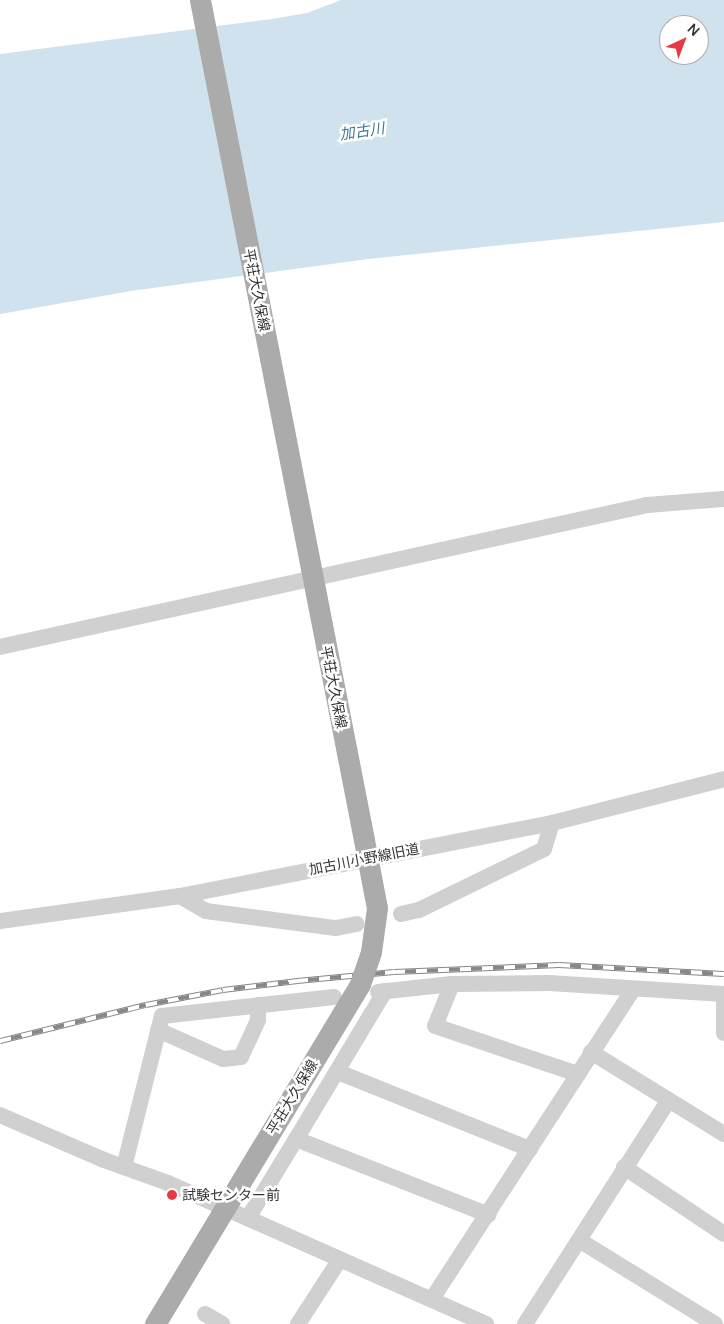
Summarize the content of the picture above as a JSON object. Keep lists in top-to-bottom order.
{
  "streets": {
    "main road": ["平荘大久保線"],
    "street": ["加古川小野線旧道"]
  },
  "crossings": [
    ["平荘大久保線", "加古川小野線旧道"]
  ],
  "water": ["加古川"],
  "places": ["試験センター前"],
  "north": "top right"
}
